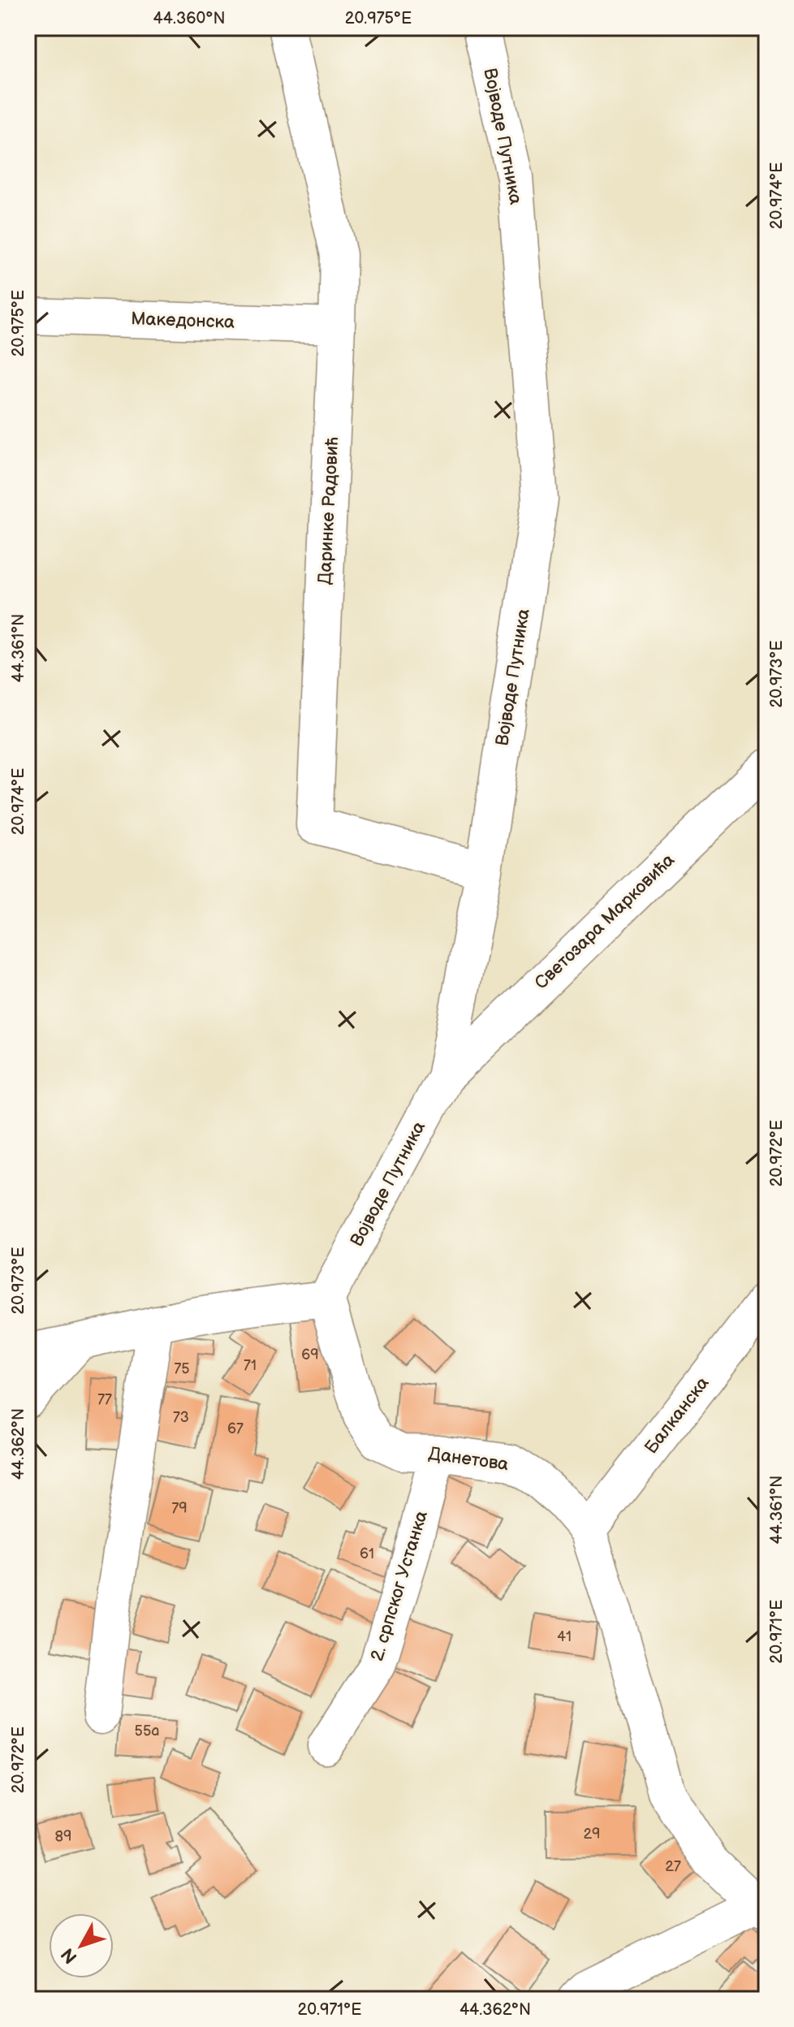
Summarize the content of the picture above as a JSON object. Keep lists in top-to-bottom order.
{
  "streets": {
    "street": [
      "Војводе Путника",
      "Македонска",
      "Даринке Радовић",
      "Светозара Марковића",
      "Балканска",
      "Данетова",
      "2. српског Устанка"
    ]
  },
  "crossings": [
    ["Војводе Путника", "Даринке Радовић"],
    ["Војводе Путника", "Светозара Марковића"],
    ["Војводе Путника", "Данетова"],
    ["Македонска", "Даринке Радовић"],
    ["Балканска", "Данетова"],
    ["Данетова", "2. српског Устанка"]
  ],
  "house_numbers": [
    "69",
    "71",
    "75",
    "77",
    "73",
    "67",
    "79",
    "61",
    "41",
    "55a",
    "29",
    "89",
    "27"
  ],
  "north": "bottom left",
  "coordinates": [
    "44.360°N",
    "20.975°E",
    "20.974°E",
    "44.361°N",
    "20.973°E",
    "20.972°E",
    "44.362°N",
    "20.971°E"
  ]
}
